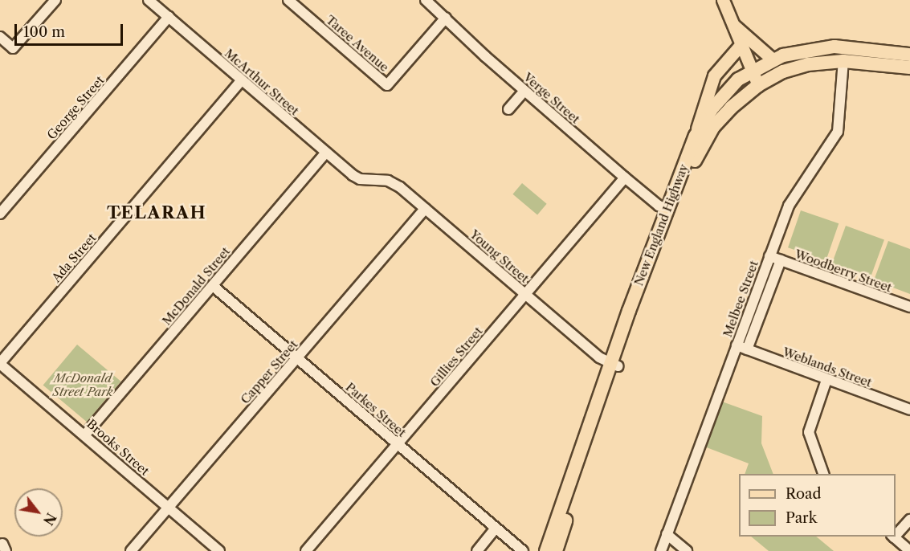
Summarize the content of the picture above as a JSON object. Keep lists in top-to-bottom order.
{
  "streets": {
    "highway": ["New England Highway"],
    "street": [
      "Taree Avenue",
      "McArthur Street",
      "Verge Street",
      "George Street",
      "Young Street",
      "Ada Street",
      "Woodberry Street",
      "McDonald Street",
      "Melbee Street",
      "Gillies Street",
      "Weblands Street",
      "Capper Street",
      "Parkes Street",
      "Brooks Street"
    ]
  },
  "crossings": [
    ["Taree Avenue", "Verge Street"],
    ["McArthur Street", "George Street"],
    ["McArthur Street", "Young Street"],
    ["McArthur Street", "Ada Street"],
    ["McArthur Street", "McDonald Street"],
    ["Verge Street", "New England Highway"],
    ["Verge Street", "Gillies Street"],
    ["New England Highway", "Young Street"],
    ["New England Highway", "Melbee Street"],
    ["Young Street", "Gillies Street"],
    ["Young Street", "Capper Street"],
    ["Ada Street", "Brooks Street"],
    ["Woodberry Street", "Melbee Street"],
    ["McDonald Street", "Parkes Street"],
    ["McDonald Street", "Brooks Street"],
    ["Melbee Street", "Weblands Street"],
    ["Gillies Street", "Parkes Street"],
    ["Capper Street", "Parkes Street"],
    ["Capper Street", "Brooks Street"]
  ],
  "districts": ["TELARAH"],
  "parks": ["McDonald Street Park"],
  "legend": ["Road", "Park"],
  "scale_bar": "100 m",
  "north": "bottom right"
}
